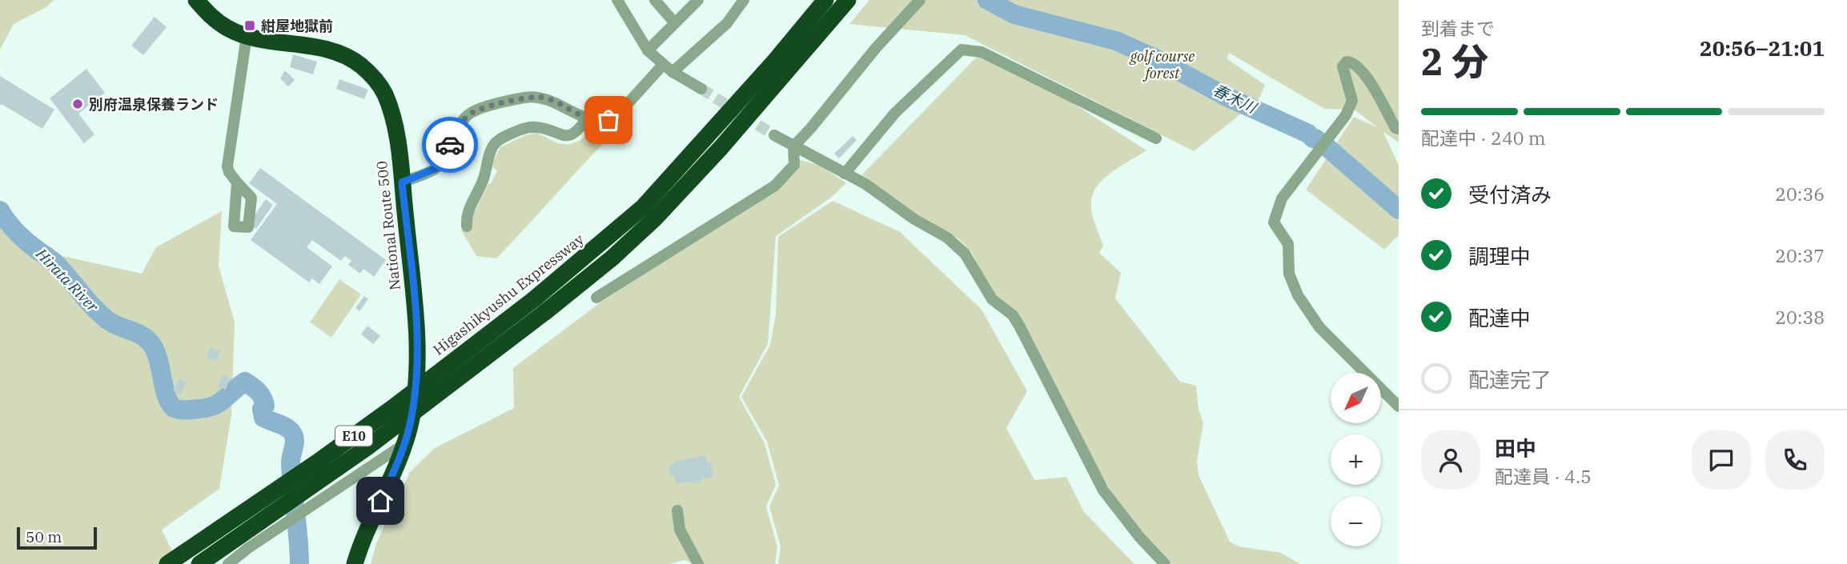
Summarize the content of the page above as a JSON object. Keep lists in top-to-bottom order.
{
  "streets": {
    "highway": ["National Route 500", "Higashikyushu Expressway", "E10"]
  },
  "water": ["春木川", "Hirata River"],
  "parks": ["golf course forest"],
  "places": {
    "transit": ["紺屋地獄前"],
    "other": ["別府温泉保養ランド"]
  },
  "scale_bar": "50 m",
  "north": "bottom left",
  "page": {
    "heading": ["2 分", "到着まで", "20:56–21:01"],
    "panel": ["田中", "配達員 · 4.5"],
    "bar": "配達中 · 240 m",
    "list": [
      ["受付済み", "20:36"],
      ["調理中", "20:37"],
      ["配達中", "20:38"],
      "配達完了"
    ],
    "map_buttons": ["+", "−"],
    "scale": "50 m"
  }
}
